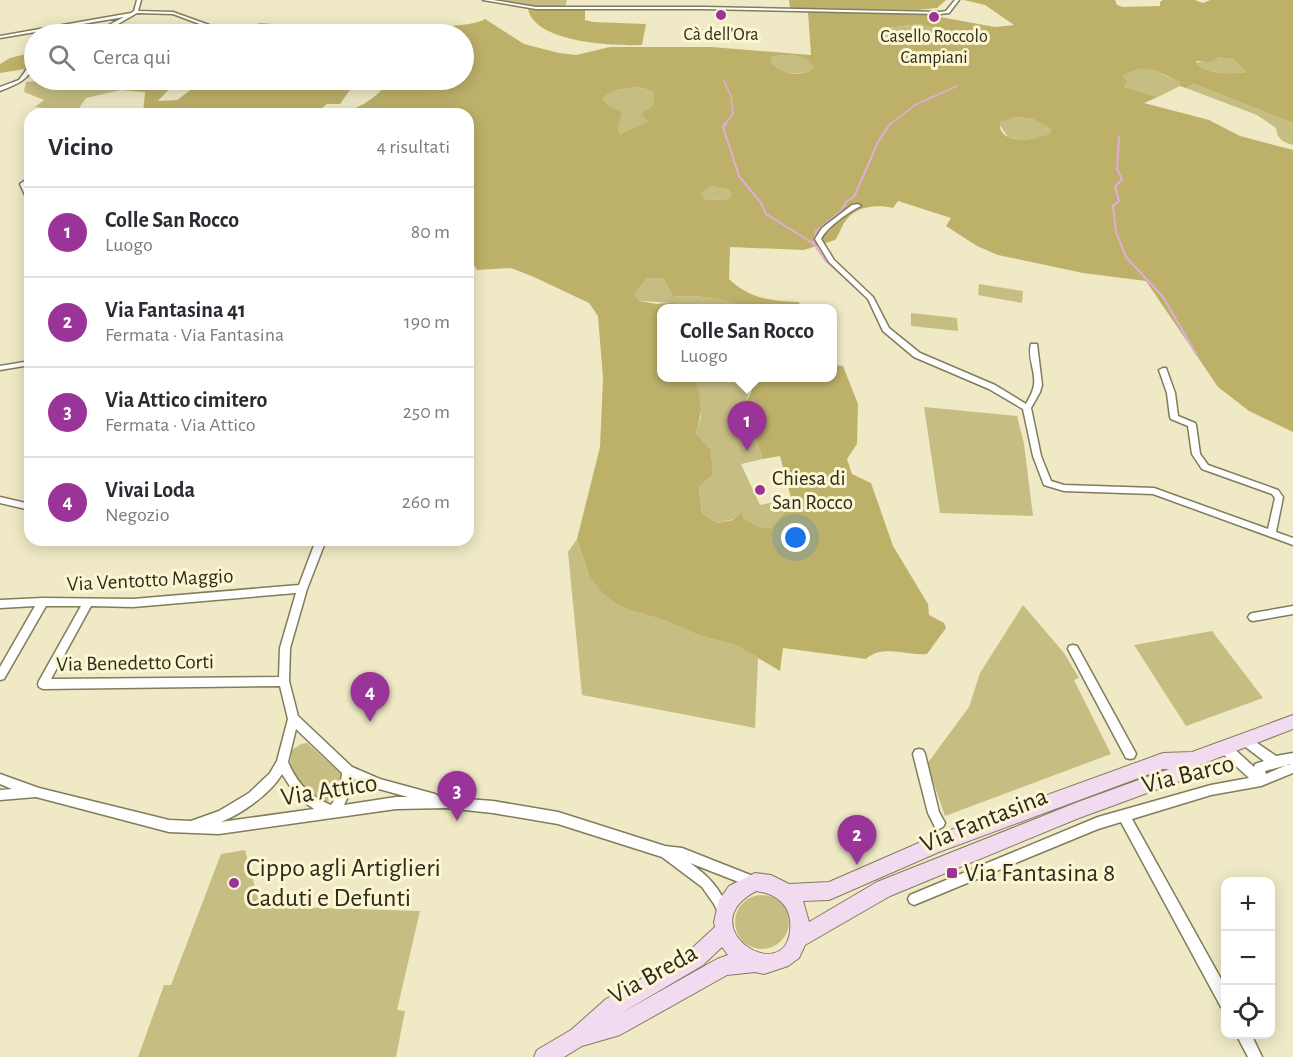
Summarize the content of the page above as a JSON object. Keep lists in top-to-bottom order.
{
  "streets": {
    "street": [
      "Via Ventotto Maggio",
      "Via Benedetto Corti",
      "Via Barco",
      "Via Attico",
      "Via Fantasina",
      "Via Breda"
    ]
  },
  "crossings": [
    ["Via Ventotto Maggio", "Via Benedetto Corti"],
    ["Via Attico", "Via Fantasina"],
    ["Via Attico", "Via Breda"],
    ["Via Fantasina", "Via Breda"]
  ],
  "places": {
    "other": [
      "Cà dell'Ora",
      "Casello Roccolo Campiani",
      "Chiesa di San Rocco",
      "Cippo agli Artiglieri Caduti e Defunti"
    ],
    "transit": ["Via Fantasina 8"]
  },
  "page": {
    "search": "Cerca qui",
    "heading": ["Vicino", "4 risultati"],
    "list": [
      {
        "mark": "1",
        "name": "Colle San Rocco",
        "note": "Luogo",
        "value": "80 m"
      },
      {
        "mark": "2",
        "name": "Via Fantasina 41",
        "note": "Fermata · Via Fantasina",
        "value": "190 m"
      },
      {
        "mark": "3",
        "name": "Via Attico cimitero",
        "note": "Fermata · Via Attico",
        "value": "250 m"
      },
      {
        "mark": "4",
        "name": "Vivai Loda",
        "note": "Negozio",
        "value": "260 m"
      }
    ],
    "popup": ["Colle San Rocco", "Luogo"],
    "pins": [
      "1",
      "4",
      "3",
      "2"
    ],
    "map_buttons": ["+", "−"]
  }
}
